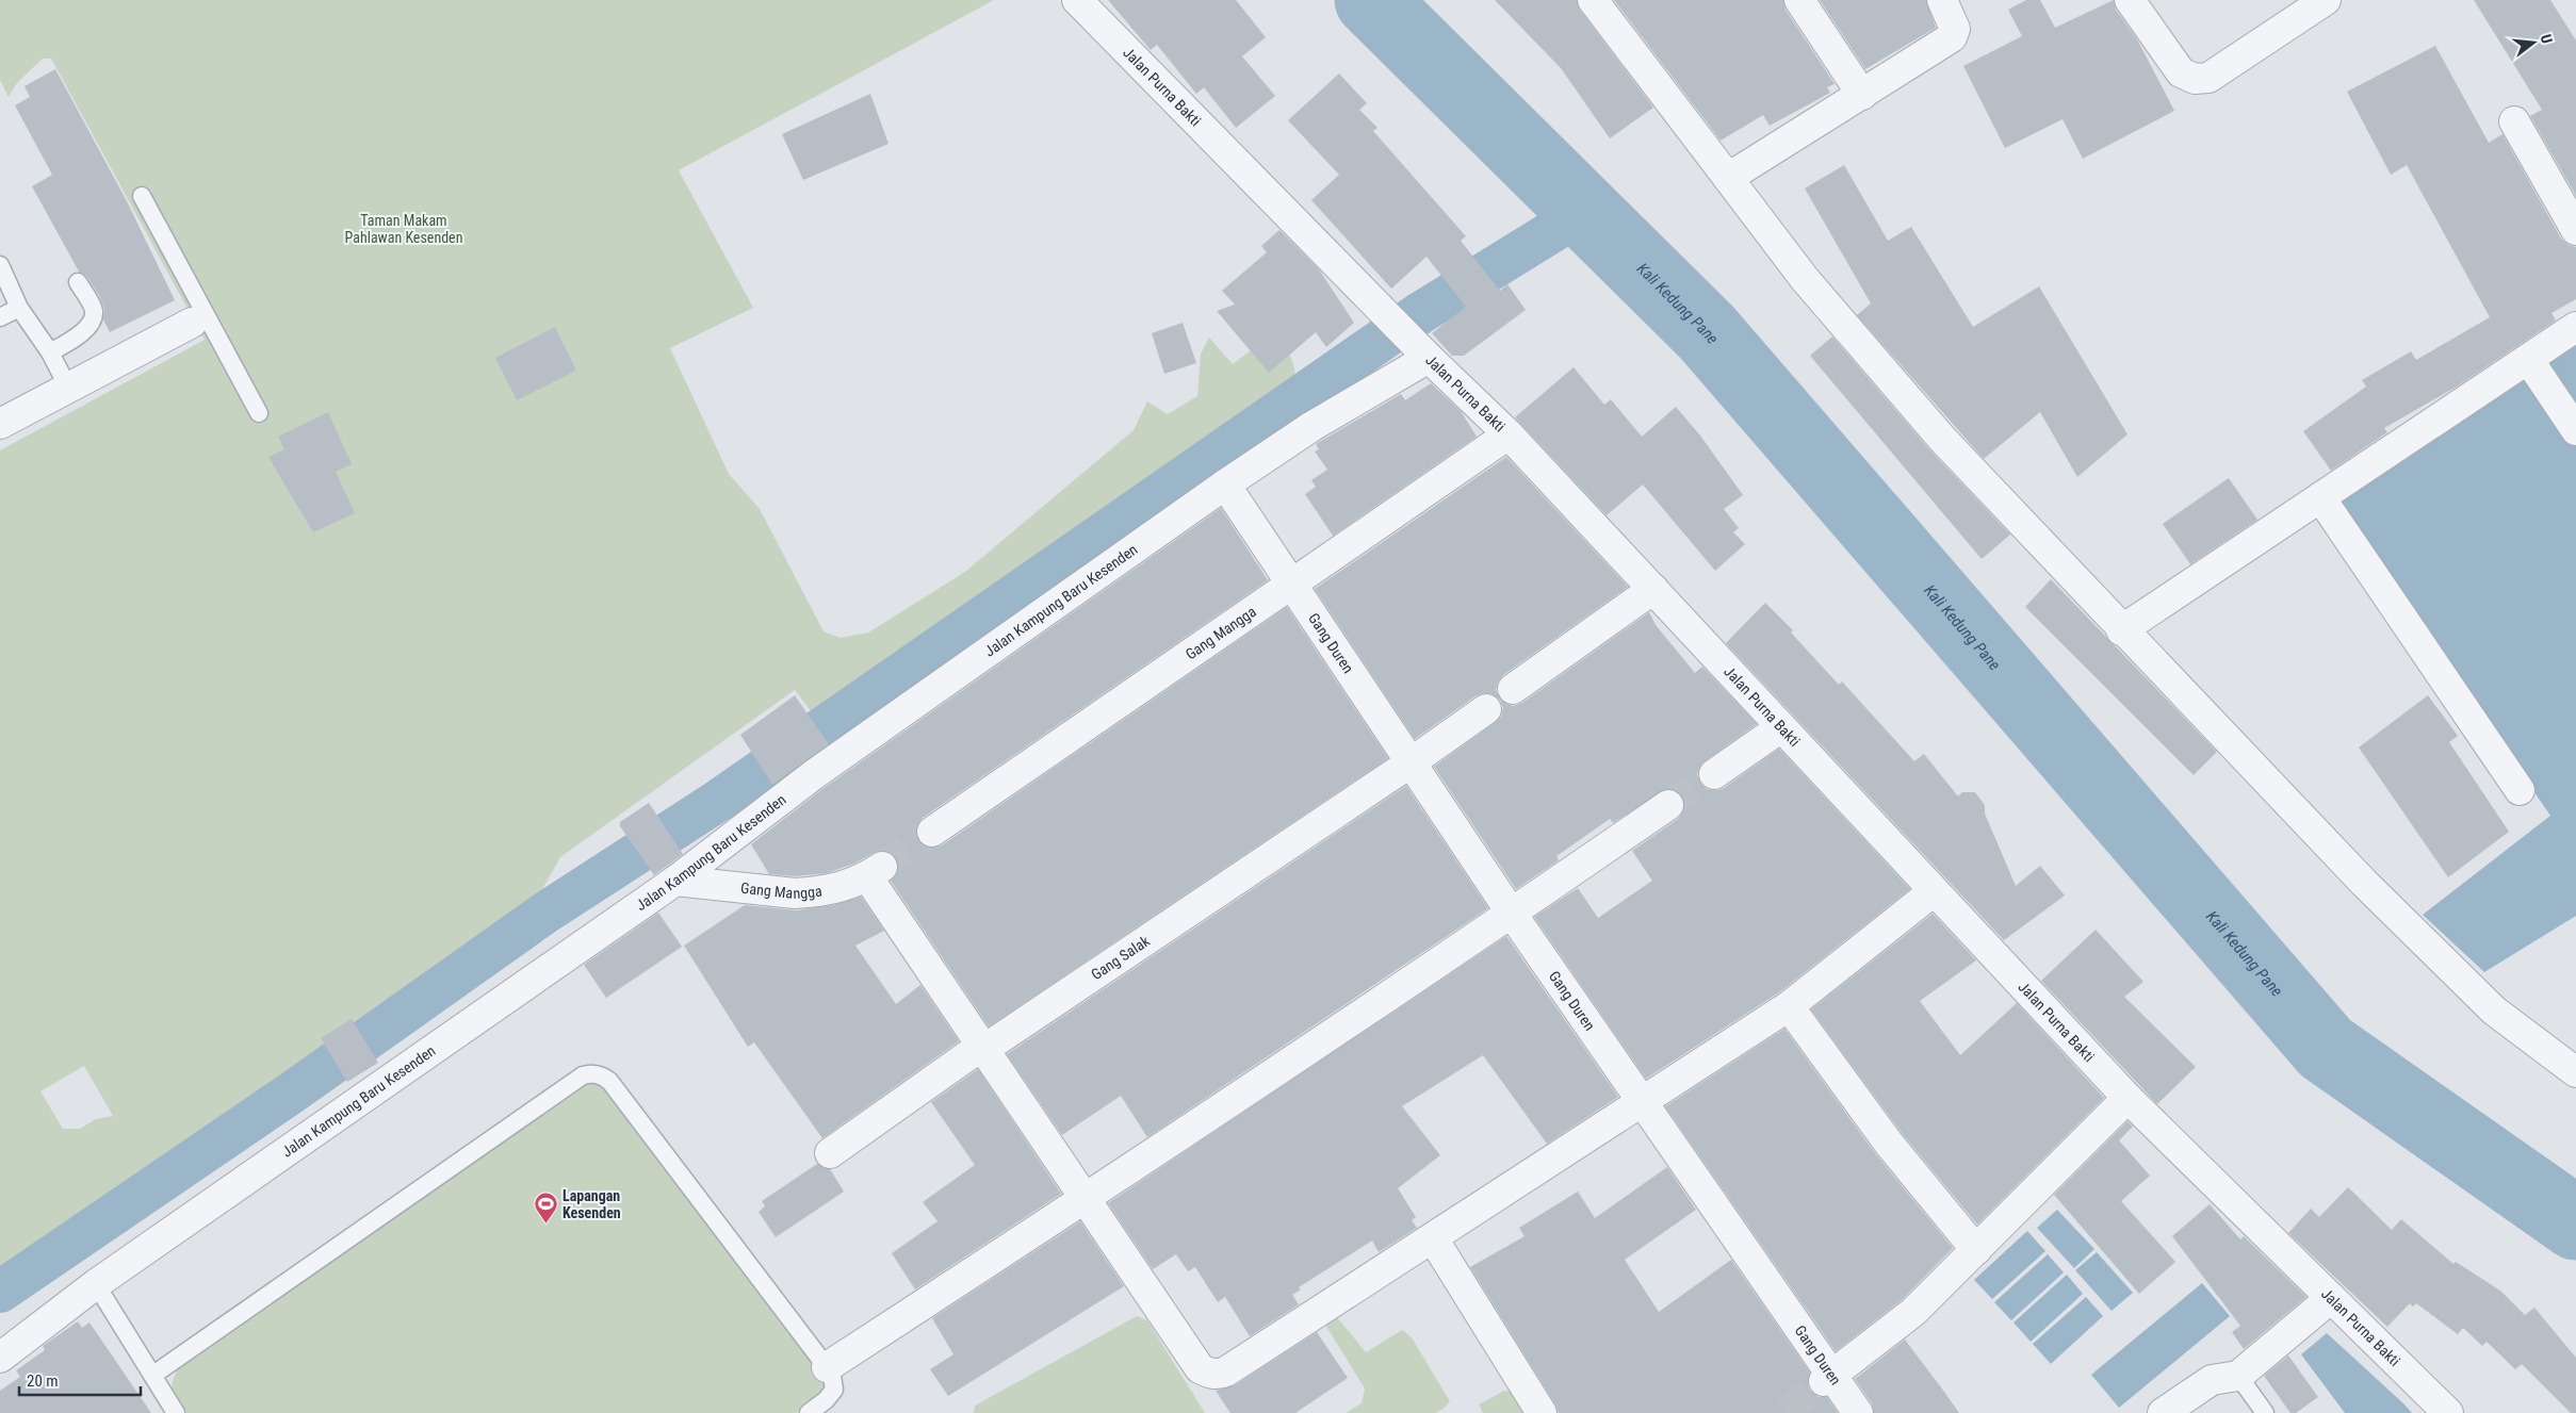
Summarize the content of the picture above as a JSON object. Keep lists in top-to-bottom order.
{
  "streets": {
    "street": [
      "Jalan Purna Bakti",
      "Jalan Kampung Baru Kesenden",
      "Gang Mangga",
      "Gang Duren",
      "Gang Salak"
    ]
  },
  "crossings": [
    ["Jalan Purna Bakti", "Jalan Kampung Baru Kesenden"],
    ["Jalan Purna Bakti", "Gang Mangga"],
    ["Jalan Kampung Baru Kesenden", "Gang Mangga"],
    ["Jalan Kampung Baru Kesenden", "Gang Duren"],
    ["Gang Mangga", "Gang Duren"],
    ["Gang Mangga", "Gang Salak"],
    ["Gang Duren", "Gang Salak"]
  ],
  "water": ["Kali Kedung Pane"],
  "parks": ["Taman Makam Pahlawan Kesenden"],
  "places": {
    "sports": ["Lapangan Kesenden"]
  },
  "scale_bar": "20 m",
  "north": "right"
}
